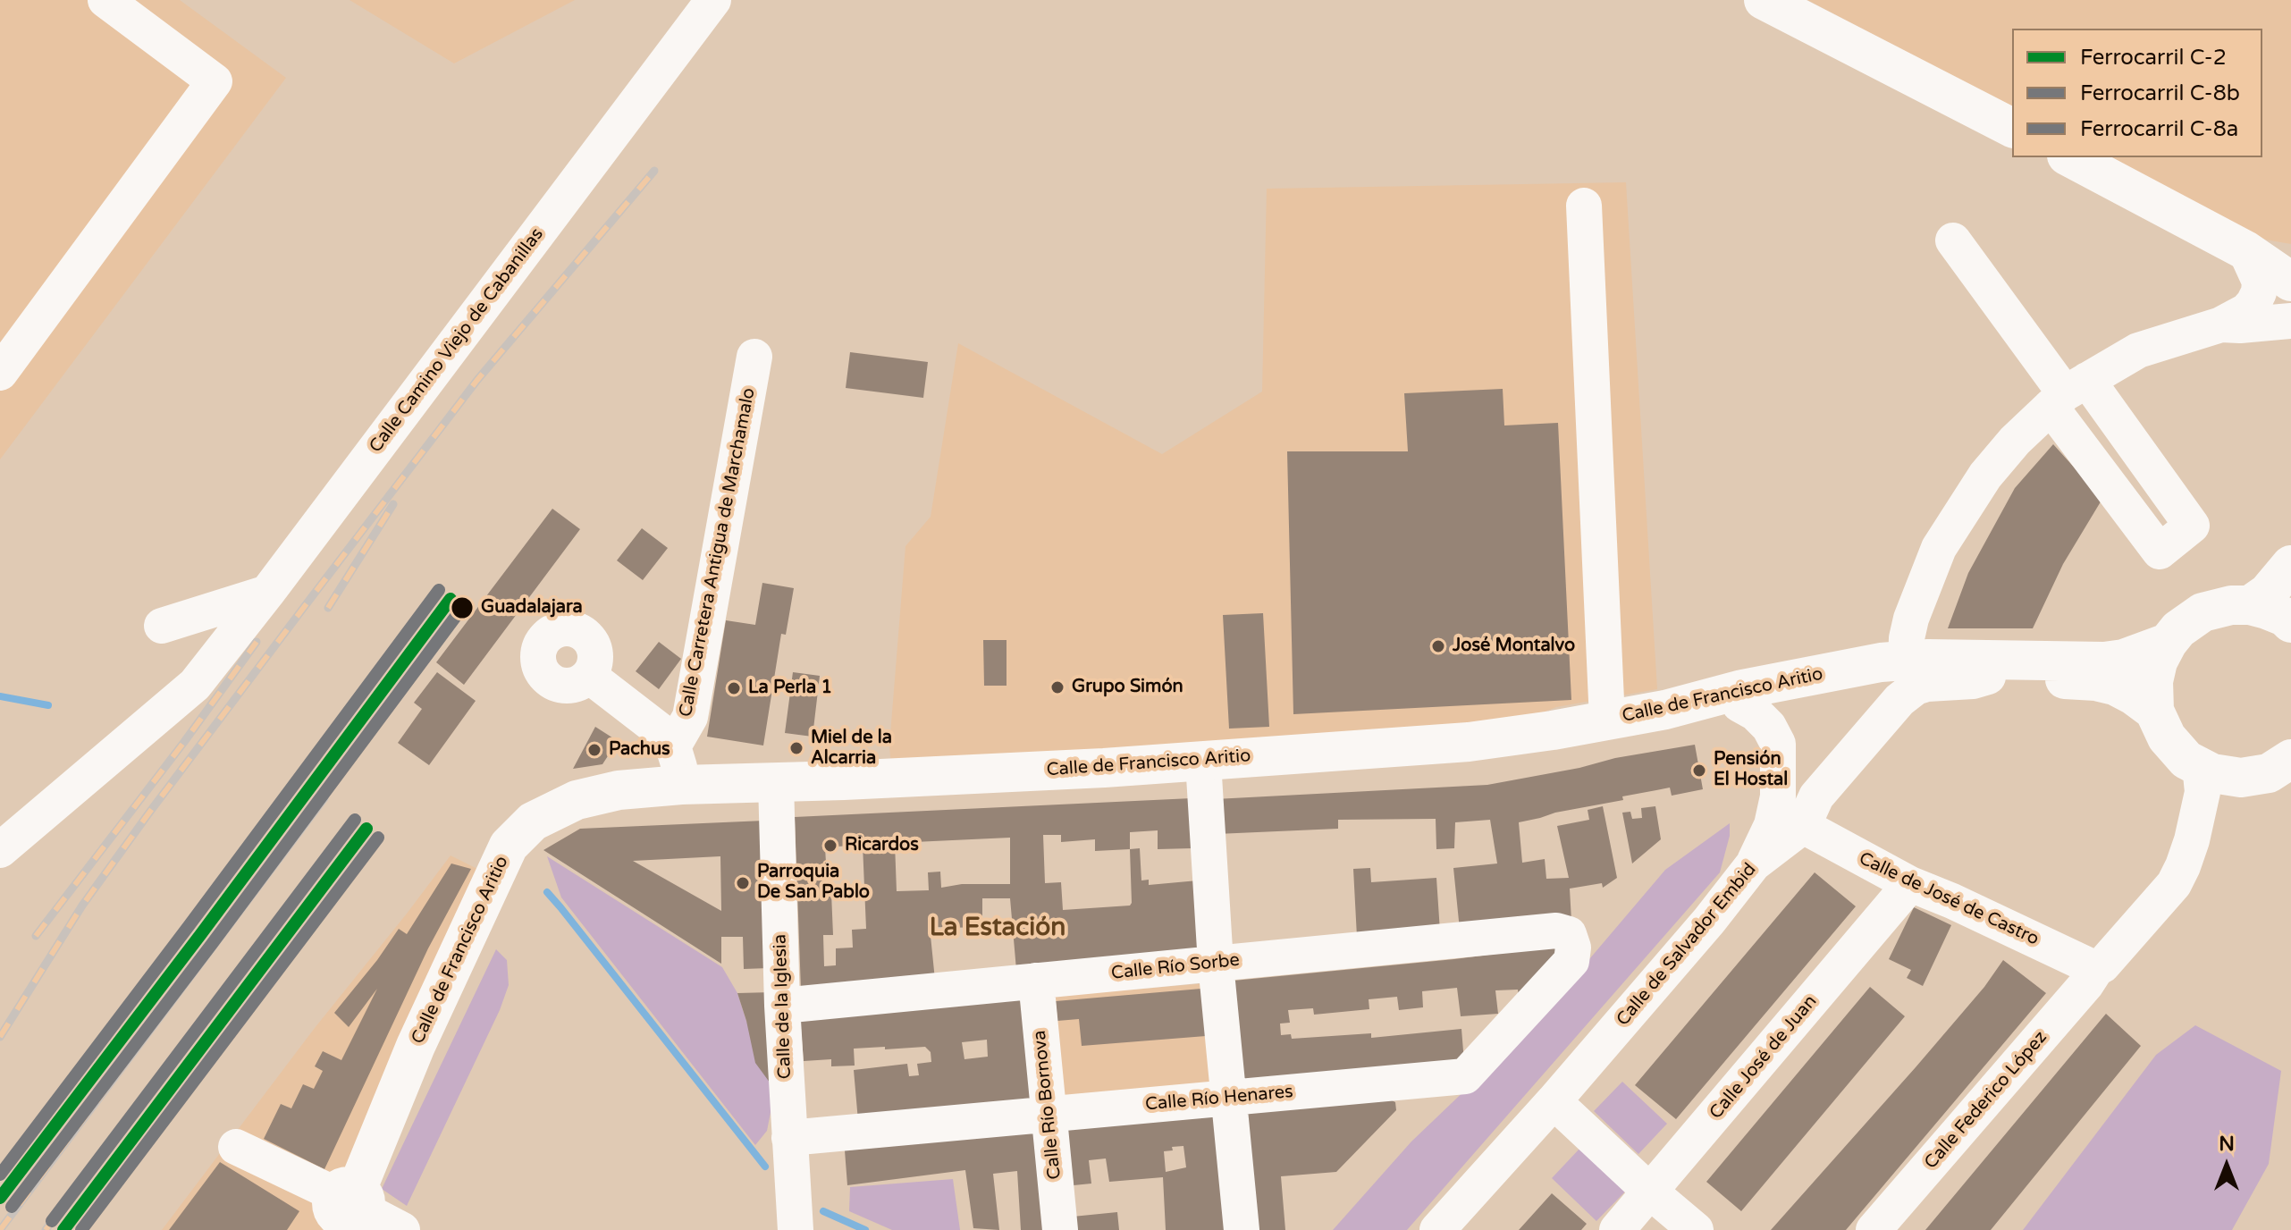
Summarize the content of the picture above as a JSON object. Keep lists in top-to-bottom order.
{
  "streets": {
    "main road": ["Calle de Francisco Aritio"],
    "street": [
      "Calle Camino Viejo de Cabanillas",
      "Calle Carretera Antigua de Marchamalo",
      "Calle de José de Castro",
      "Calle de Salvador Embid",
      "Calle Río Sorbe",
      "Calle de la Iglesia",
      "Calle José de Juan",
      "Calle Río Henares",
      "Calle Federico López",
      "Calle Río Bornova"
    ]
  },
  "crossings": [
    ["Calle de Francisco Aritio", "Calle de la Iglesia"],
    ["Calle de José de Castro", "Calle de Salvador Embid"],
    ["Calle de José de Castro", "Calle José de Juan"],
    ["Calle de José de Castro", "Calle Federico López"],
    ["Calle Río Sorbe", "Calle de la Iglesia"],
    ["Calle Río Sorbe", "Calle Río Henares"],
    ["Calle Río Sorbe", "Calle Río Bornova"],
    ["Calle de la Iglesia", "Calle Río Henares"],
    ["Calle Río Henares", "Calle Río Bornova"]
  ],
  "districts": ["La Estación"],
  "places": [
    "Guadalajara",
    "José Montalvo",
    "Grupo Simón",
    "La Perla 1",
    "Miel de la Alcarria",
    "Pachus",
    "Pensión El Hostal",
    "Ricardos",
    "Parroquia De San Pablo"
  ],
  "lines": ["rail line C-8a", "rail line C-2", "rail line C-8b"],
  "legend": ["Ferrocarril C-2", "Ferrocarril C-8b", "Ferrocarril C-8a"],
  "north": "top"
}
